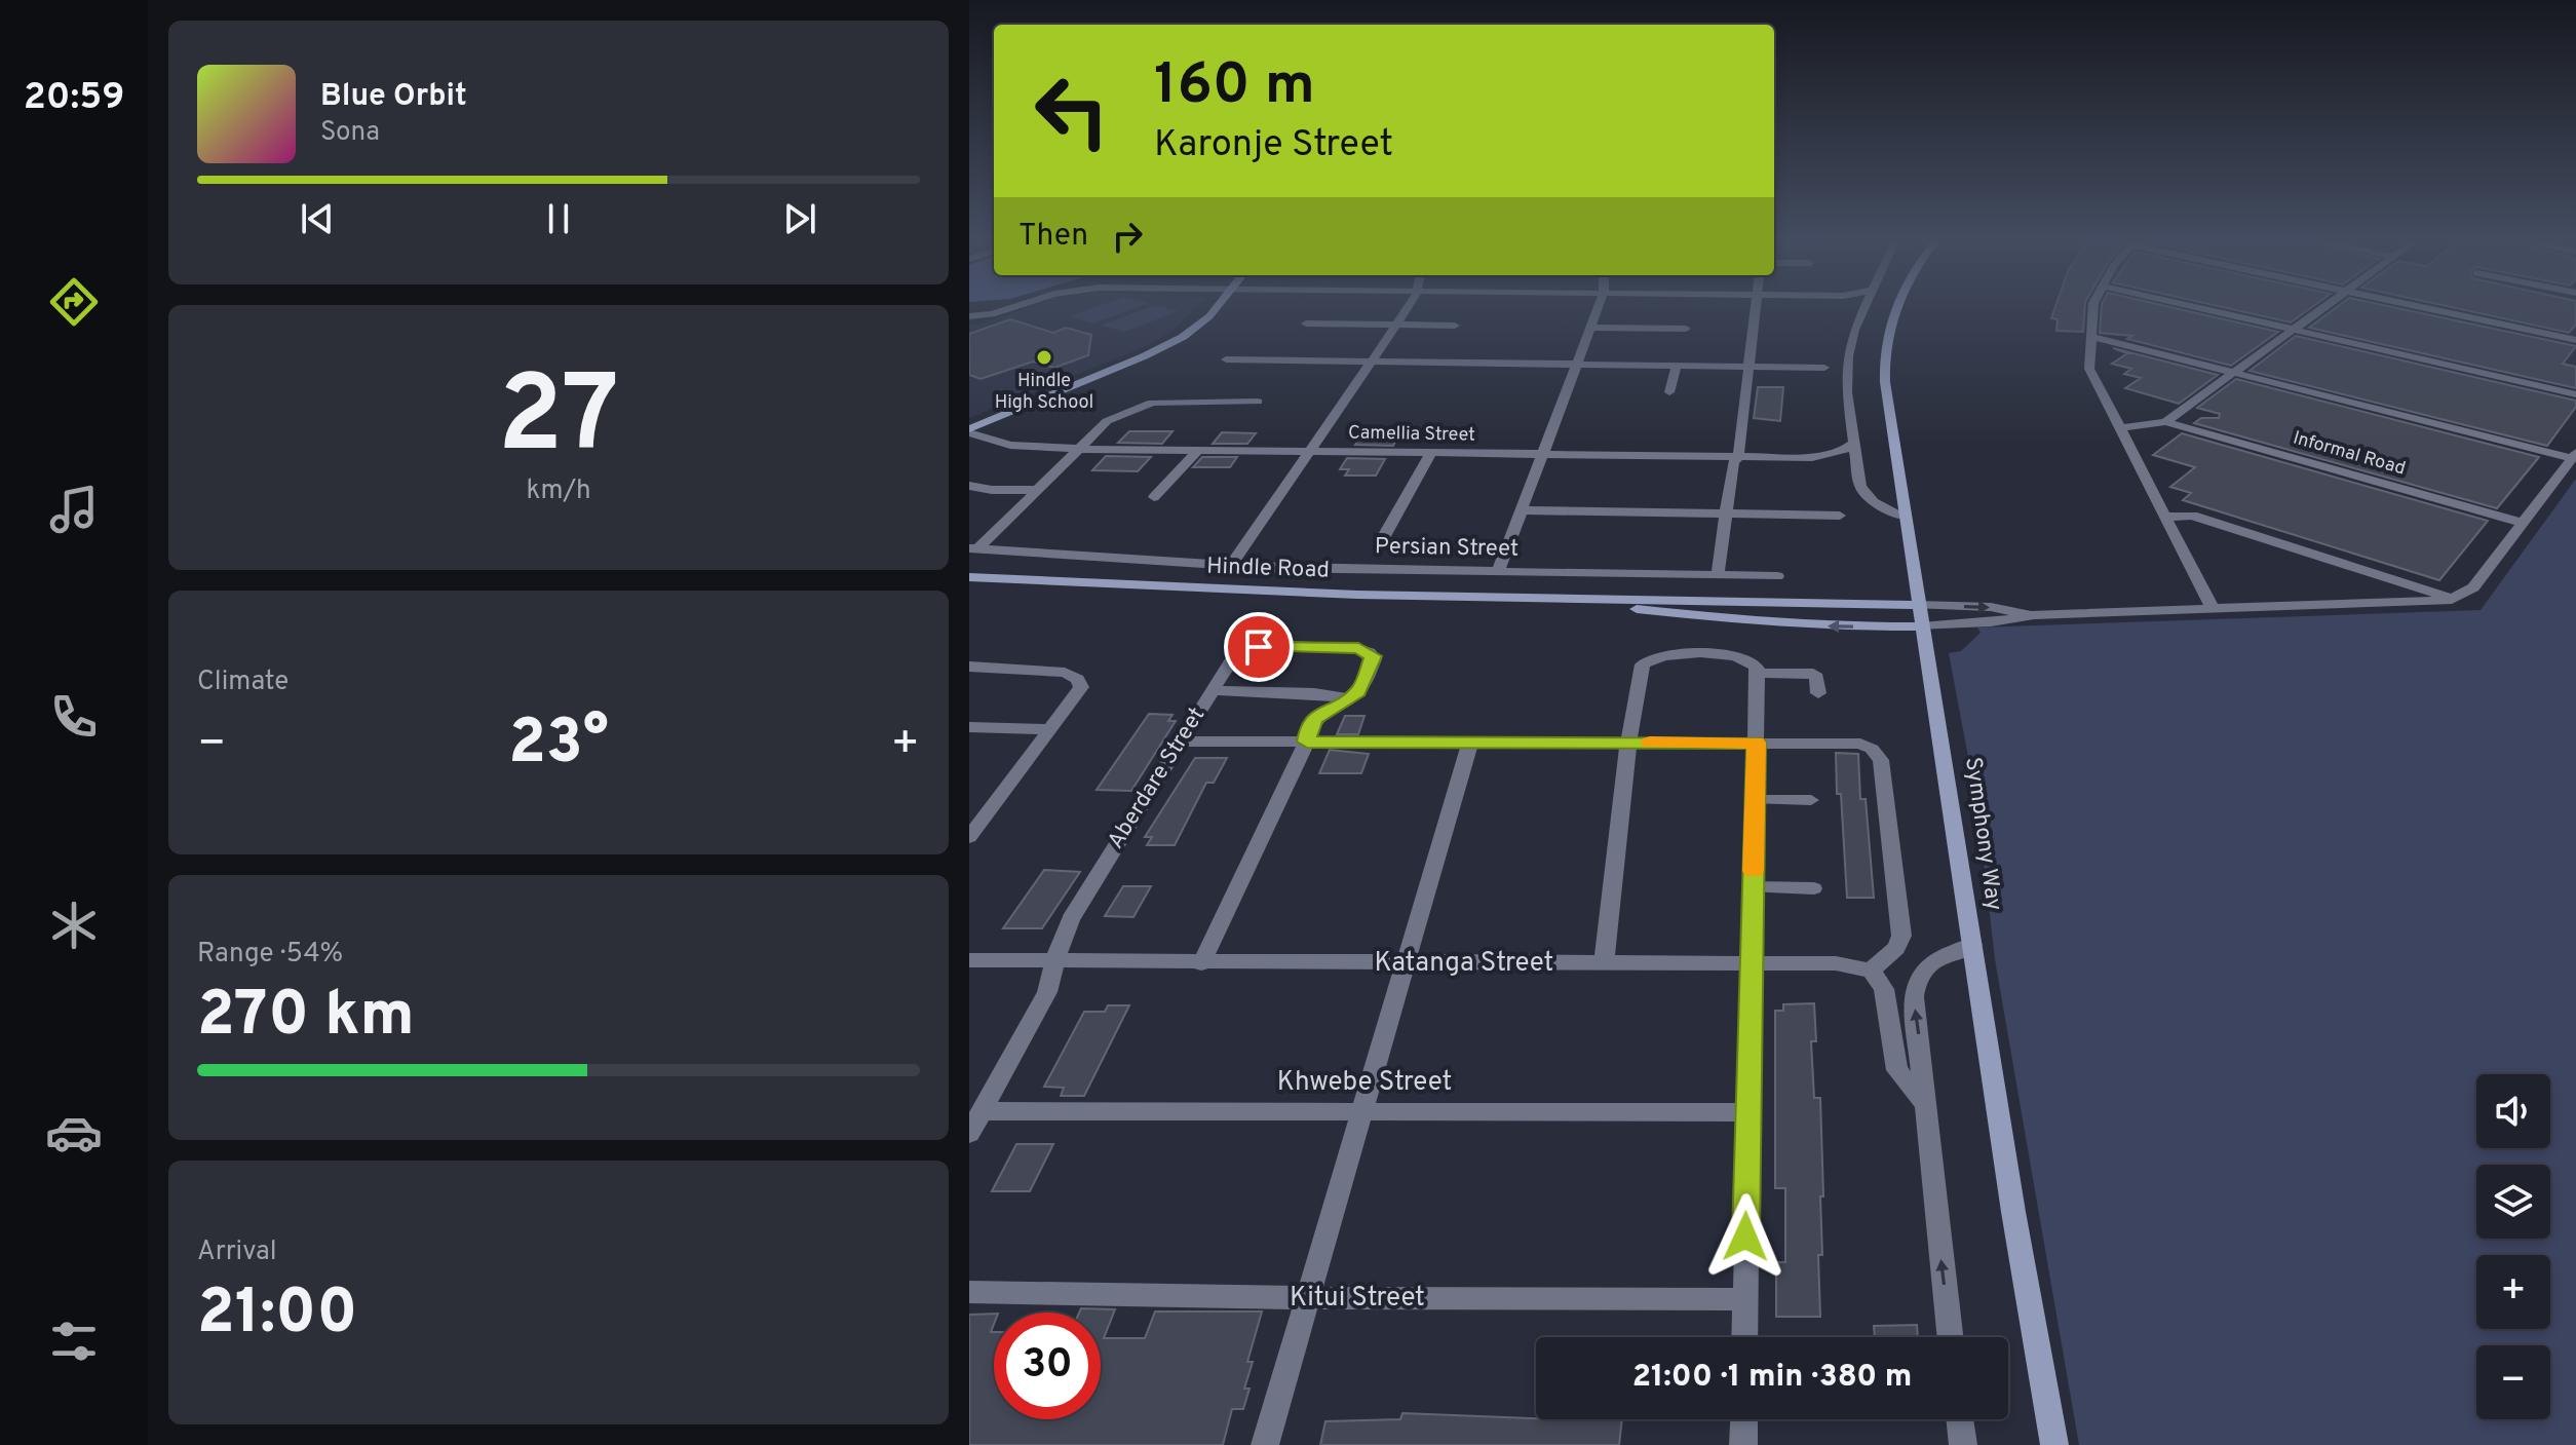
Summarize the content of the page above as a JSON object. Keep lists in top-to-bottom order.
{
  "streets": {
    "main road": ["Hindle Road", "Symphony Way"],
    "street": [
      "Camellia Street",
      "Informal Road",
      "Persian Street",
      "Aberdare Street",
      "Katanga Street",
      "Khwebe Street",
      "Kitui Street"
    ]
  },
  "crossings": [
    ["Hindle Road", "Symphony Way"],
    ["Aberdare Street", "Katanga Street"],
    ["Aberdare Street", "Khwebe Street"]
  ],
  "places": ["Hindle High School"],
  "page": {
    "tabs": "20:59",
    "turn": ["160 m", "Karonje Street"],
    "song": ["Blue Orbit", "Sona"],
    "then": "Then",
    "tile": [
      ["27", "km/h"],
      "Climate",
      ["Range · 54%", "270 km"],
      ["Arrival", "21:00"]
    ],
    "heat": ["−", "23°", "+"],
    "map_buttons": ["+", "−"],
    "limit": "30",
    "trip": "21:00 · 1 min · 380 m"
  }
}
